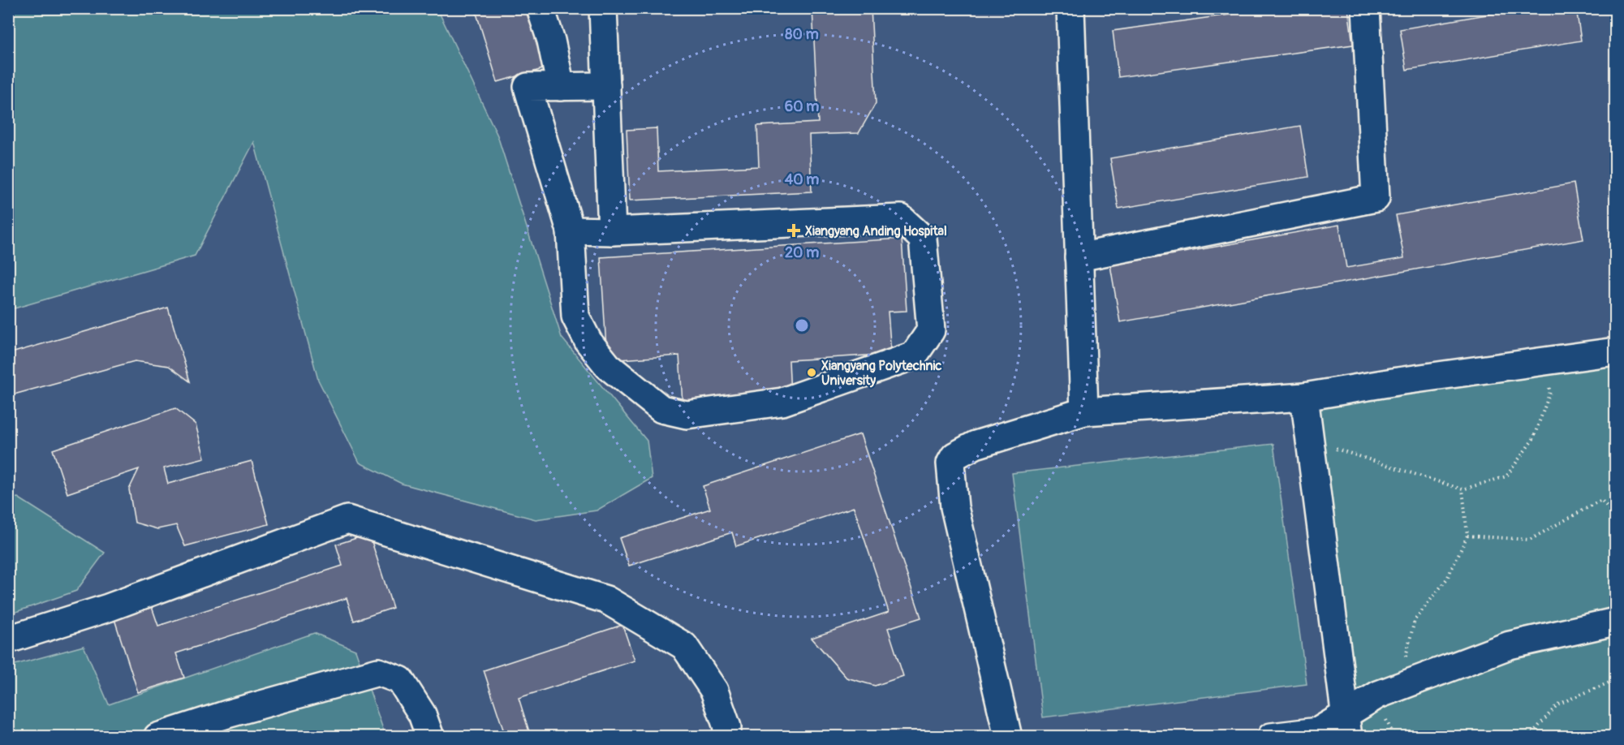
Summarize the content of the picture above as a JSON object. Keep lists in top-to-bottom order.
{
  "places": {
    "health": ["Xiangyang Anding Hospital"],
    "other": ["Xiangyang Polytechnic University"]
  },
  "rings": [
    "80 m",
    "60 m",
    "40 m",
    "20 m"
  ]
}
